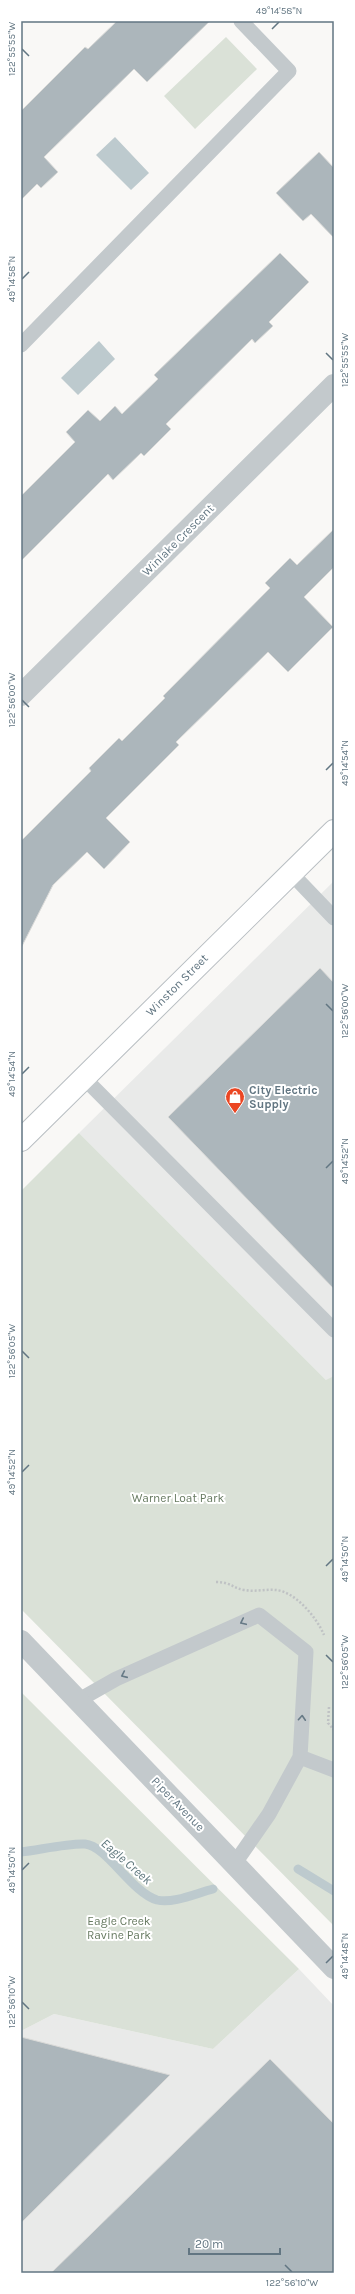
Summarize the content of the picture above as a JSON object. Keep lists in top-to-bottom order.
{
  "streets": {
    "street": ["Winlake Crescent", "Winston Street", "Piper Avenue"]
  },
  "water": ["Eagle Creek"],
  "parks": ["Warner Loat Park", "Eagle Creek Ravine Park"],
  "places": {
    "shop": ["City Electric Supply"]
  },
  "scale_bar": "20 m",
  "coordinates": [
    "49°14'58\"N",
    "122°55'55\"W",
    "122°56'00\"W",
    "49°14'54\"N",
    "49°14'52\"N",
    "122°56'05\"W",
    "49°14'50\"N",
    "49°14'48\"N",
    "122°56'10\"W"
  ]
}
